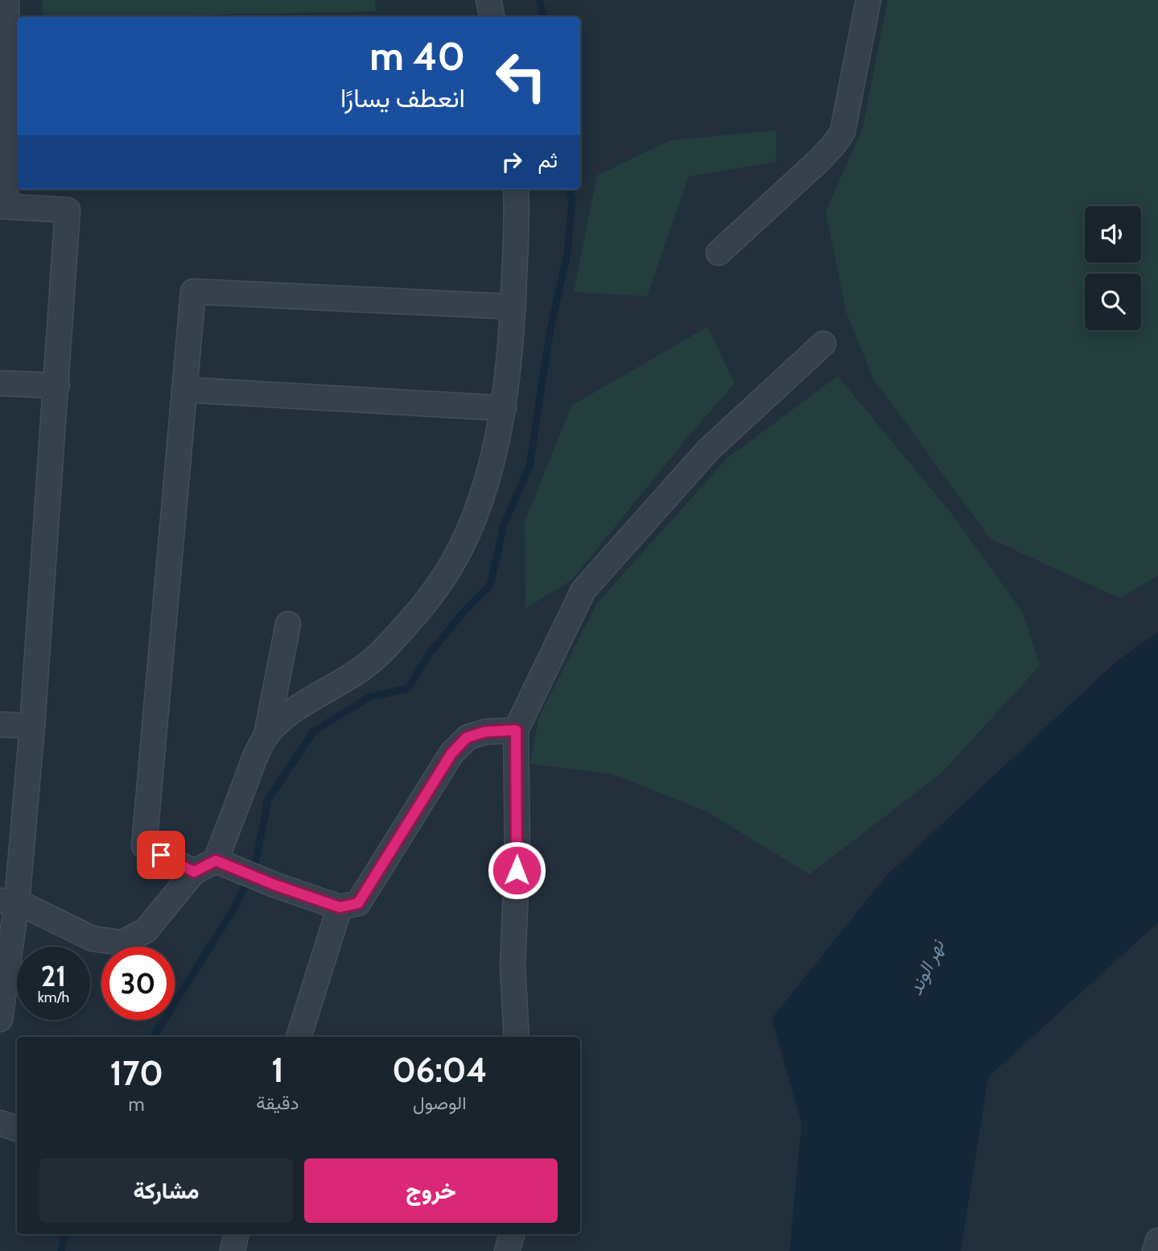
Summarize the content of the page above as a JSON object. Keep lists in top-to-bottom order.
{
  "water": ["نهر الوند"],
  "page": {
    "turn": ["40 m", "انعطف يسارًا"],
    "then": "ثم",
    "speed": "21 km/h",
    "limit": "30",
    "eta": [
      "06:04",
      "الوصول",
      "1",
      "دقيقة",
      "170",
      "m"
    ],
    "buttons": ["خروج", "مشاركة"]
  }
}
